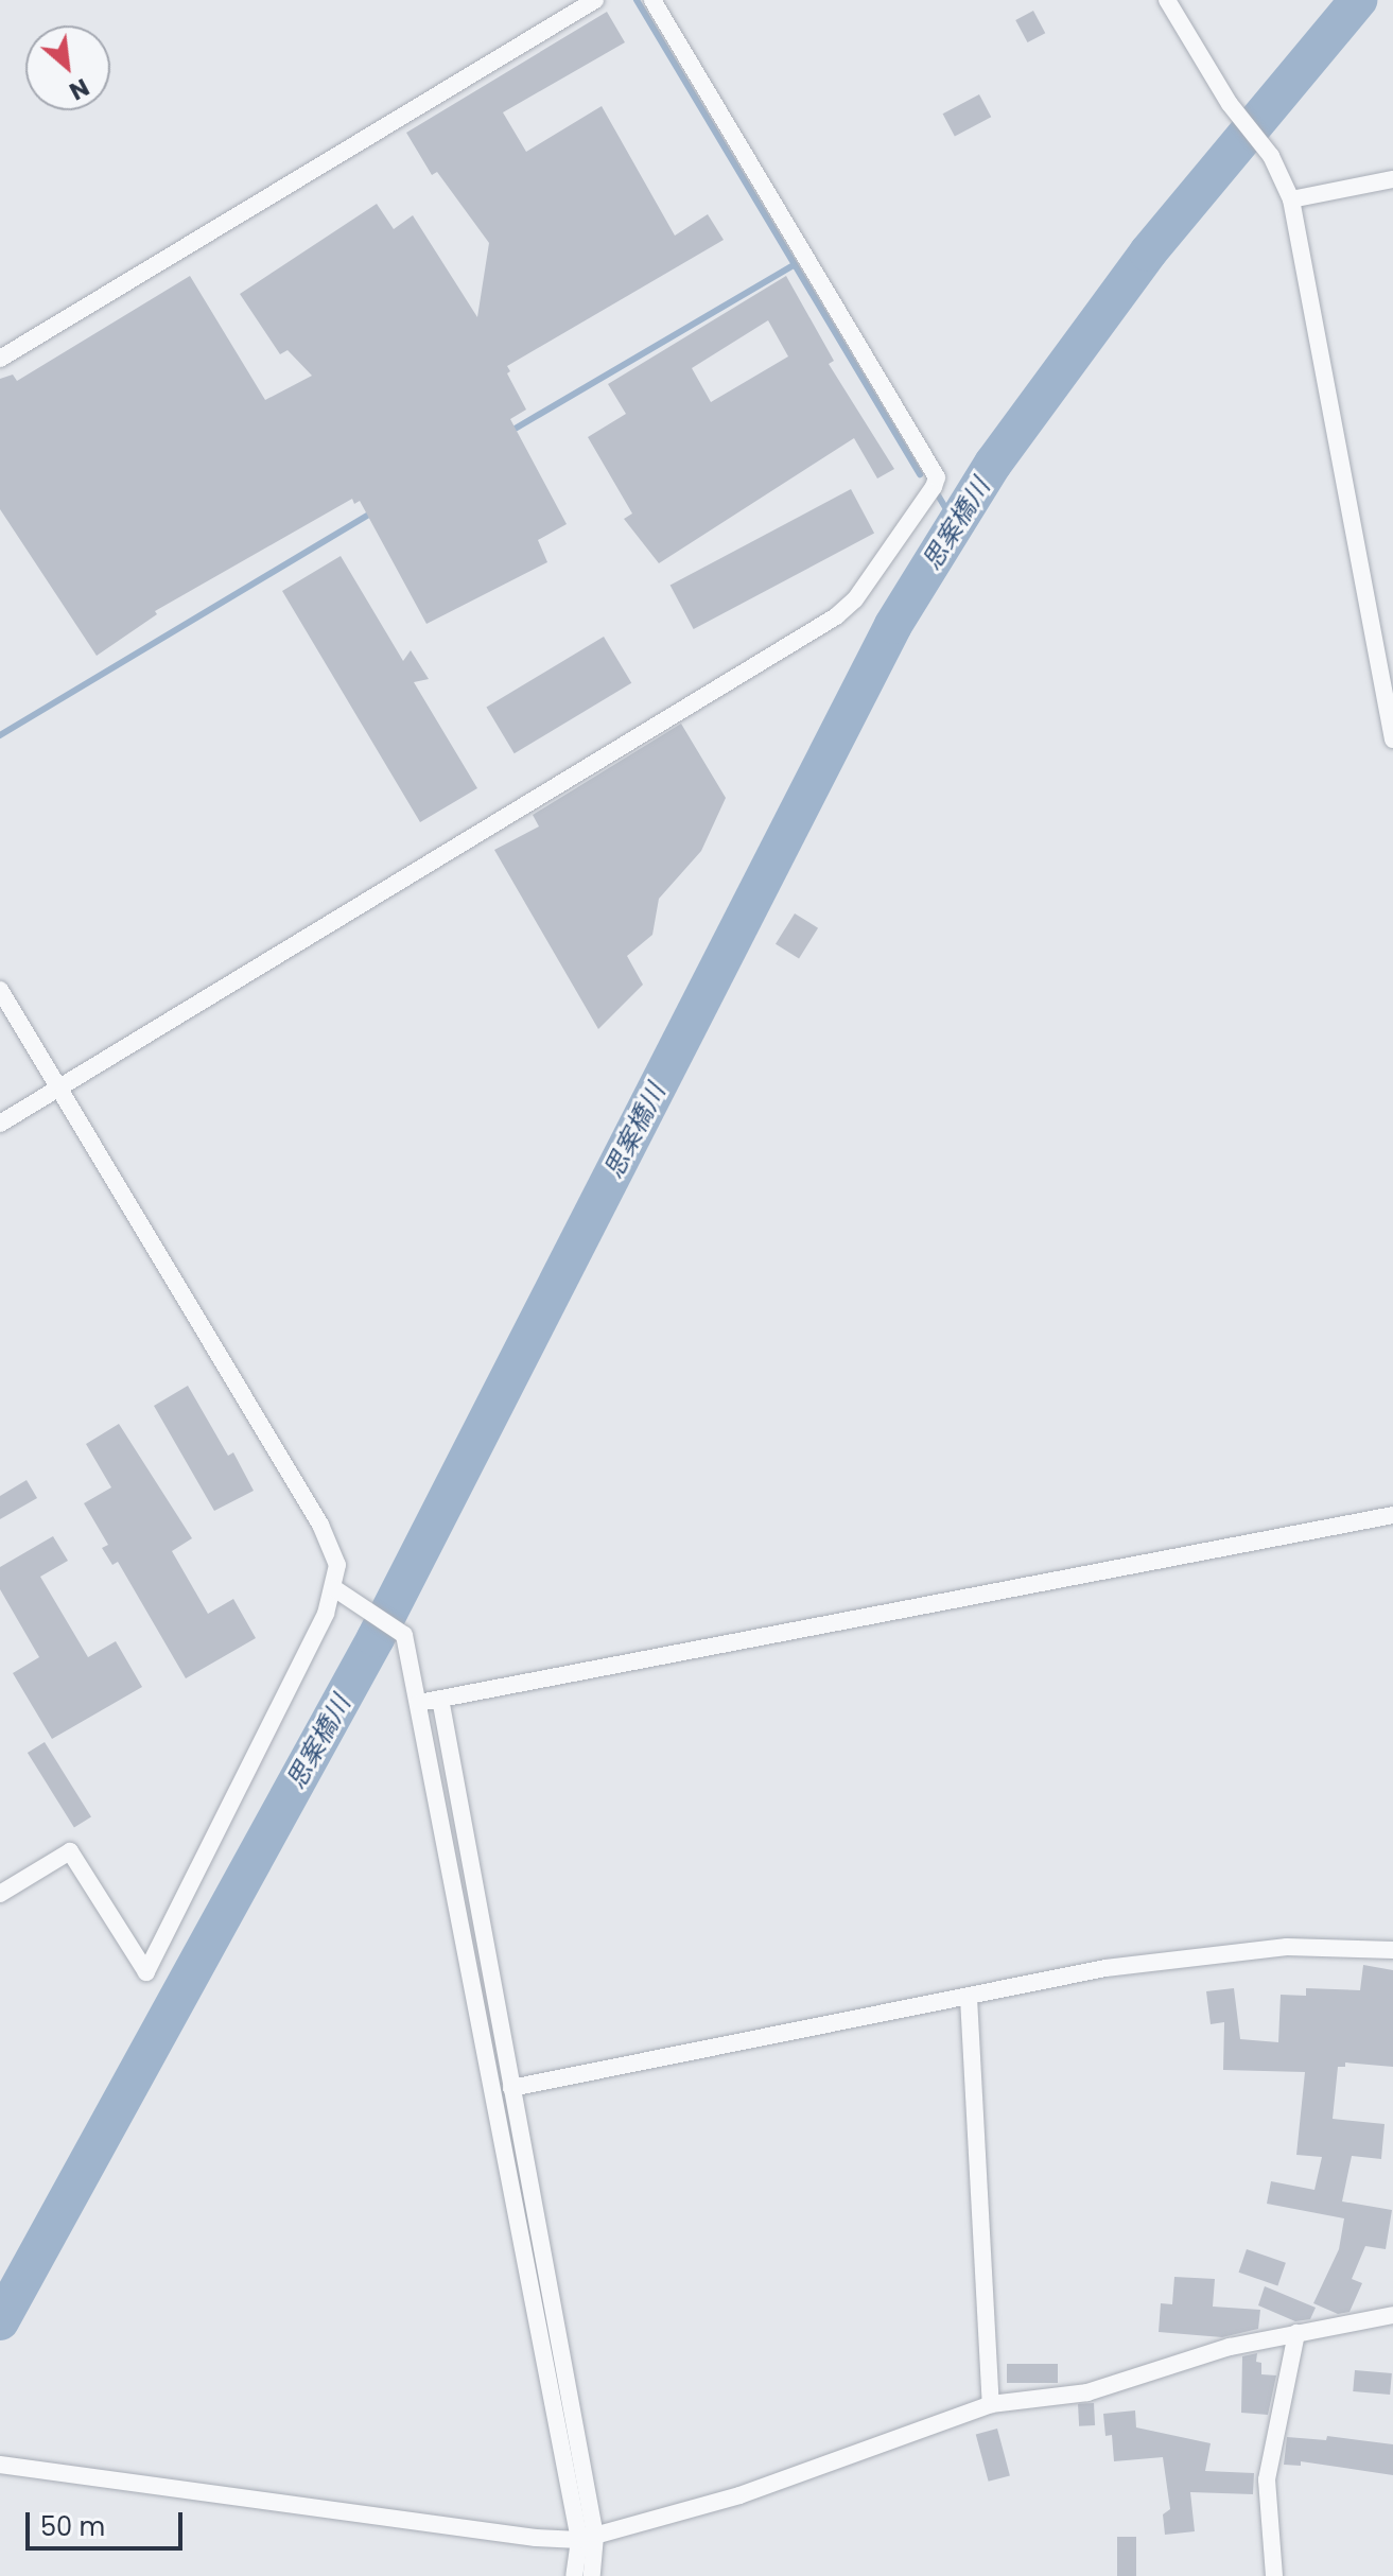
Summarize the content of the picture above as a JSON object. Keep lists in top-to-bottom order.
{
  "water": ["思案橋川"],
  "scale_bar": "50 m",
  "north": "bottom right"
}
